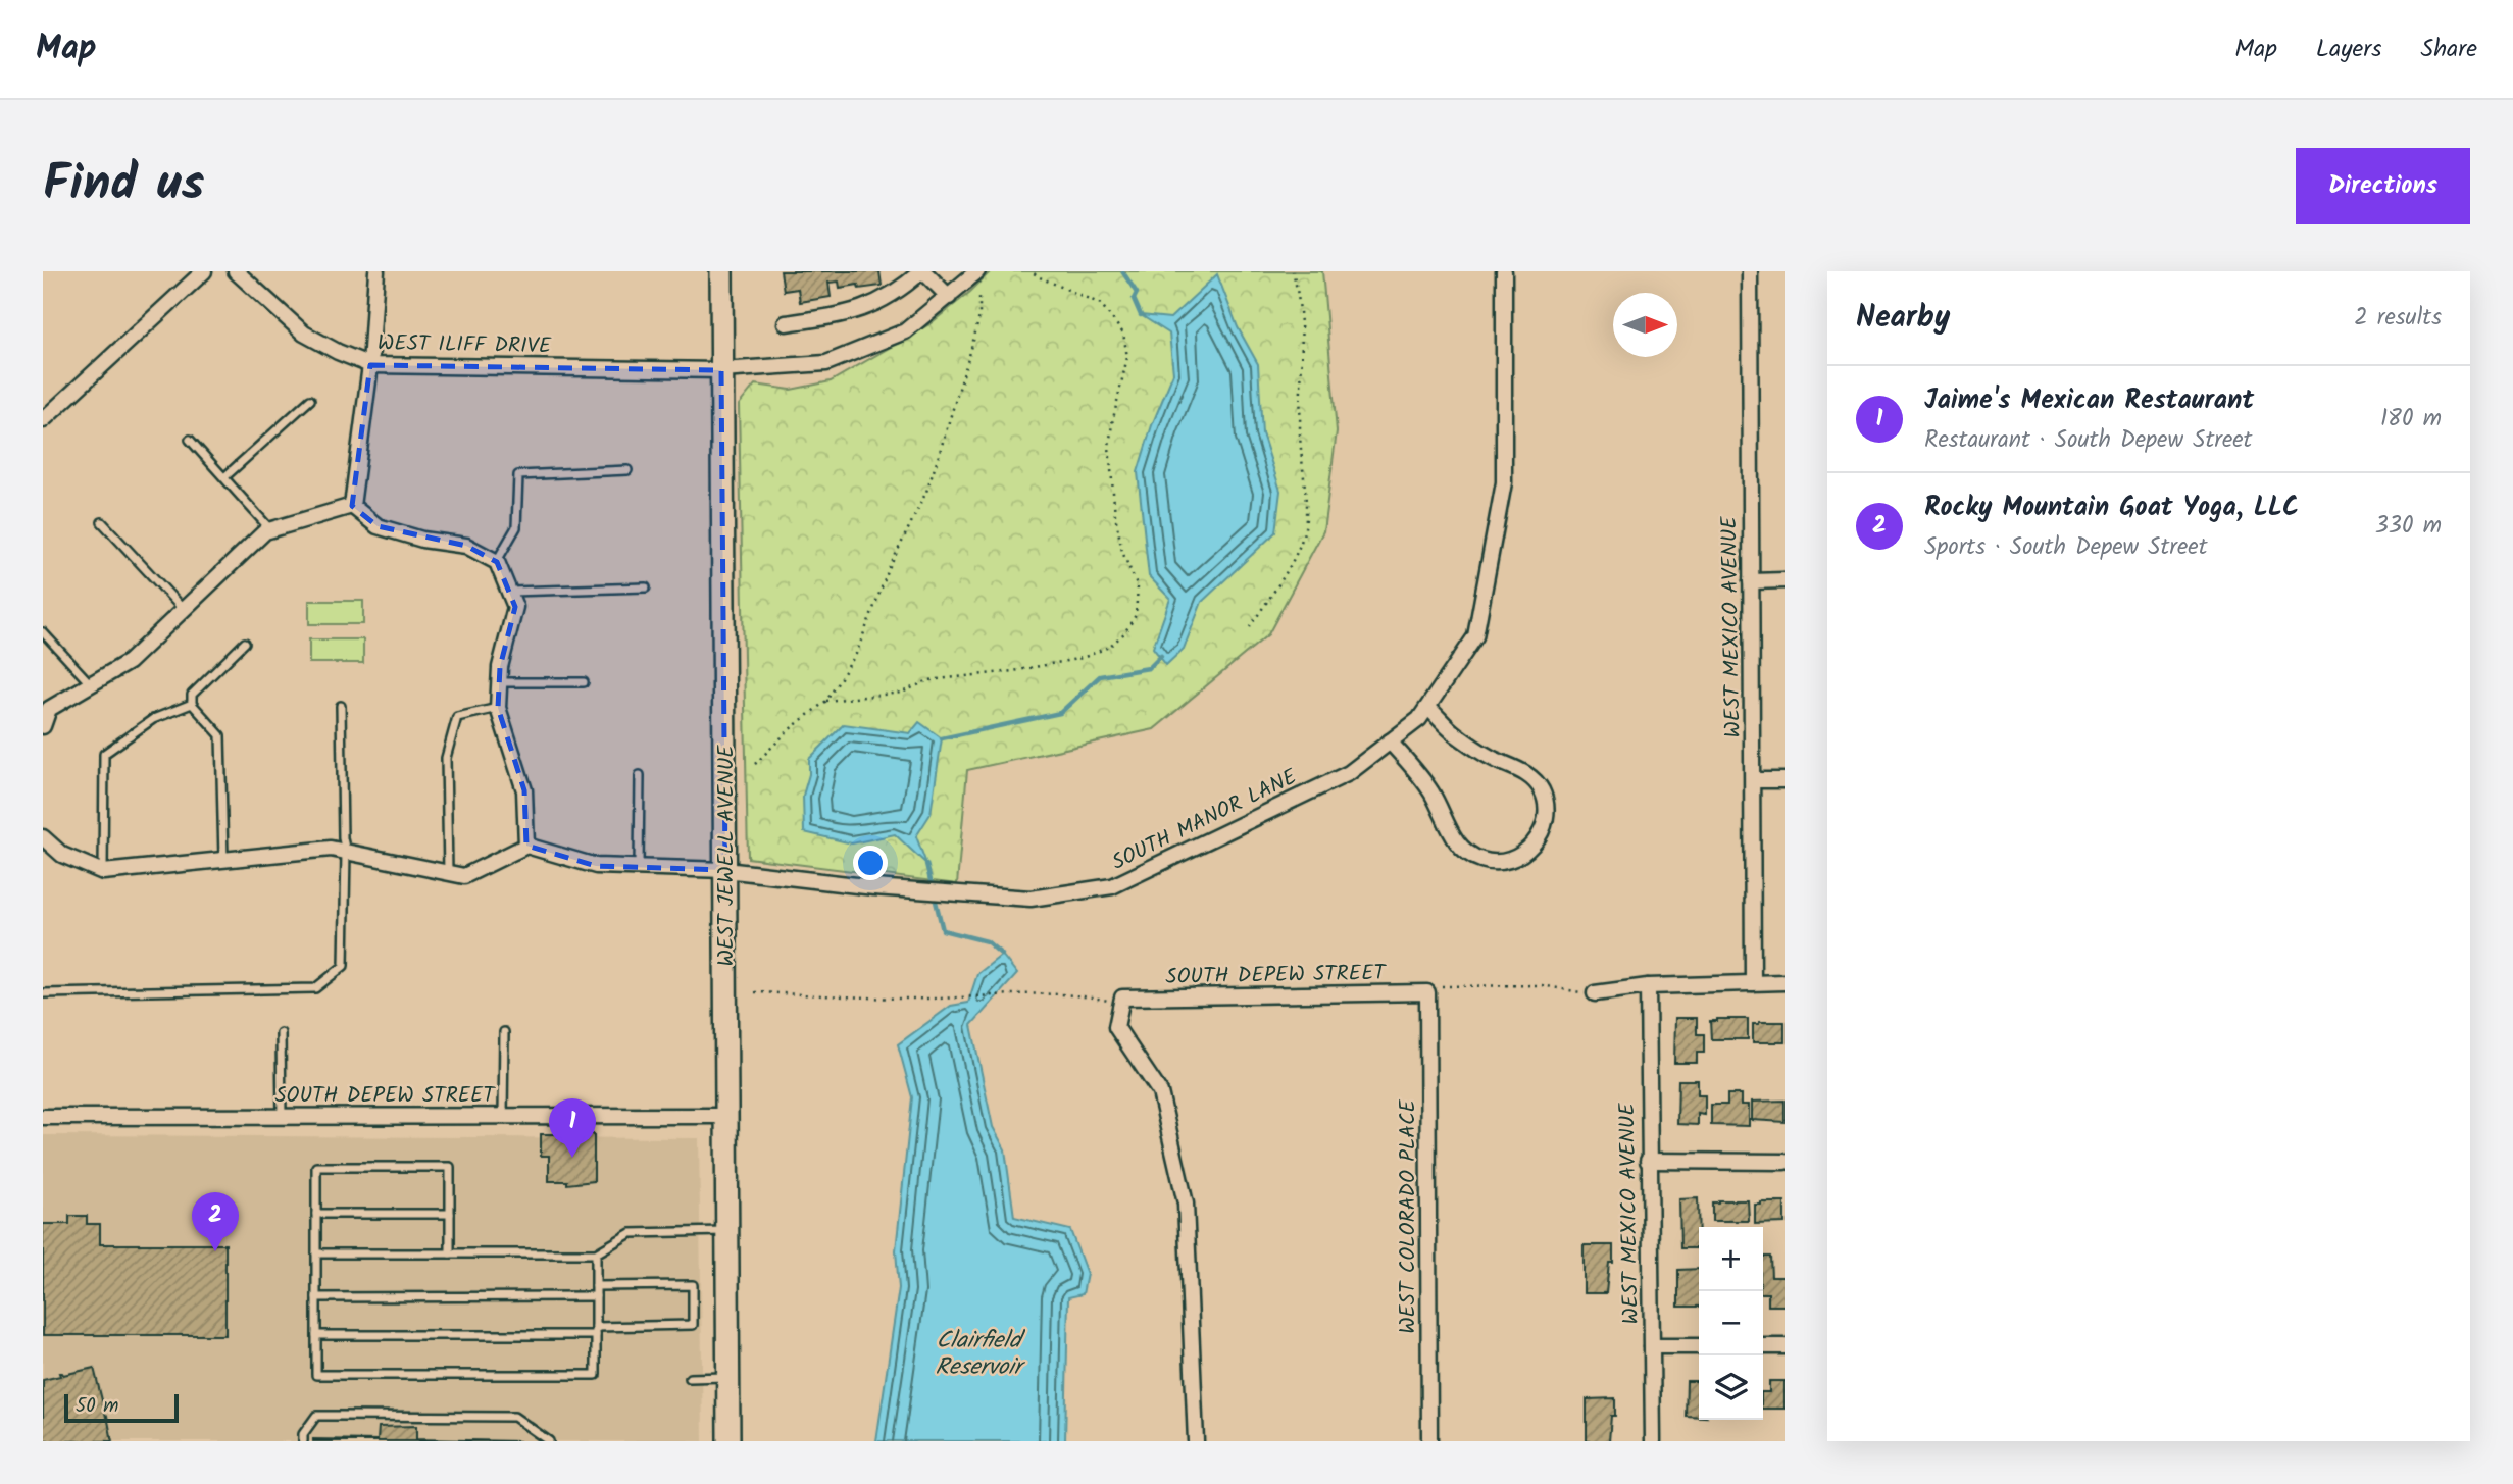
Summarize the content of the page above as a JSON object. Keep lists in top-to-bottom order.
{
  "streets": {
    "main road": ["WEST JEWELL AVENUE"],
    "street": [
      "WEST ILIFF DRIVE",
      "WEST MEXICO AVENUE",
      "SOUTH MANOR LANE",
      "SOUTH DEPEW STREET",
      "WEST COLORADO PLACE"
    ]
  },
  "crossings": [
    ["WEST ILIFF DRIVE", "WEST JEWELL AVENUE"],
    ["SOUTH MANOR LANE", "WEST JEWELL AVENUE"],
    ["WEST JEWELL AVENUE", "SOUTH DEPEW STREET"],
    ["SOUTH DEPEW STREET", "WEST COLORADO PLACE"]
  ],
  "water": ["Clairfield Reservoir"],
  "scale_bar": "50 m",
  "north": "right",
  "page": {
    "header": "Map",
    "nav": ["Map", "Layers", "Share"],
    "title": "Find us",
    "buttons": "Directions",
    "heading": ["Nearby", "2 results"],
    "list": [
      {
        "mark": "1",
        "name": "Jaime's Mexican Restaurant",
        "note": "Restaurant · South Depew Street",
        "value": "180 m"
      },
      {
        "mark": "2",
        "name": "Rocky Mountain Goat Yoga, LLC",
        "note": "Sports · South Depew Street",
        "value": "330 m"
      }
    ],
    "pins": ["1", "2"],
    "map_buttons": ["+", "−"],
    "scale": "50 m"
  }
}
